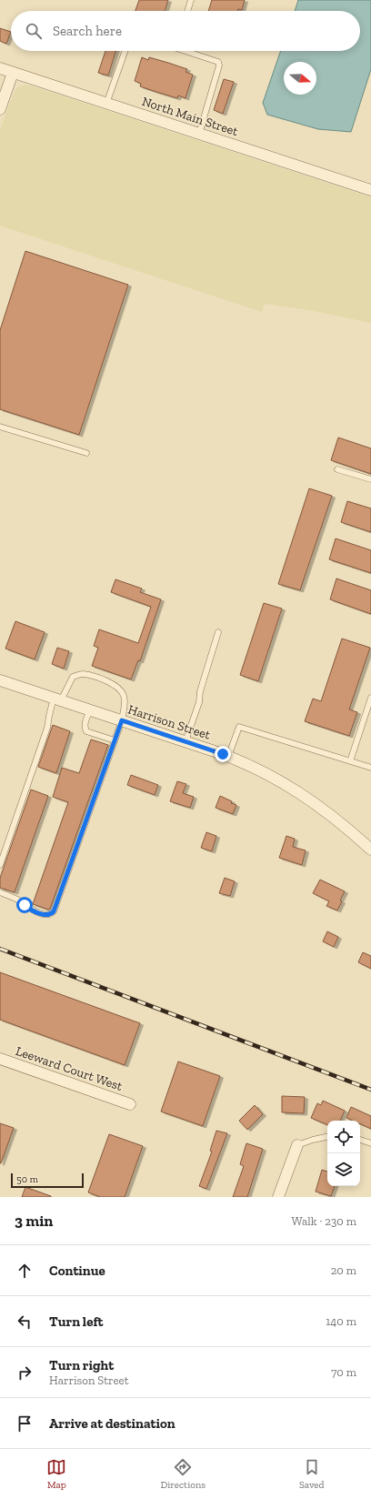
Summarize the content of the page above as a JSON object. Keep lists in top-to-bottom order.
{
  "streets": {
    "street": ["North Main Street", "Harrison Street", "Leeward Court West"]
  },
  "scale_bar": "50 m",
  "north": "right",
  "page": {
    "search": "Search here",
    "scale": "50 m",
    "heading": ["3 min", "Walk · 230 m"],
    "list": [
      ["Continue", "20 m"],
      ["Turn left", "140 m"],
      ["Turn right", "Harrison Street", "70 m"],
      "Arrive at destination"
    ],
    "nav": ["Map", "Directions", "Saved"]
  }
}
